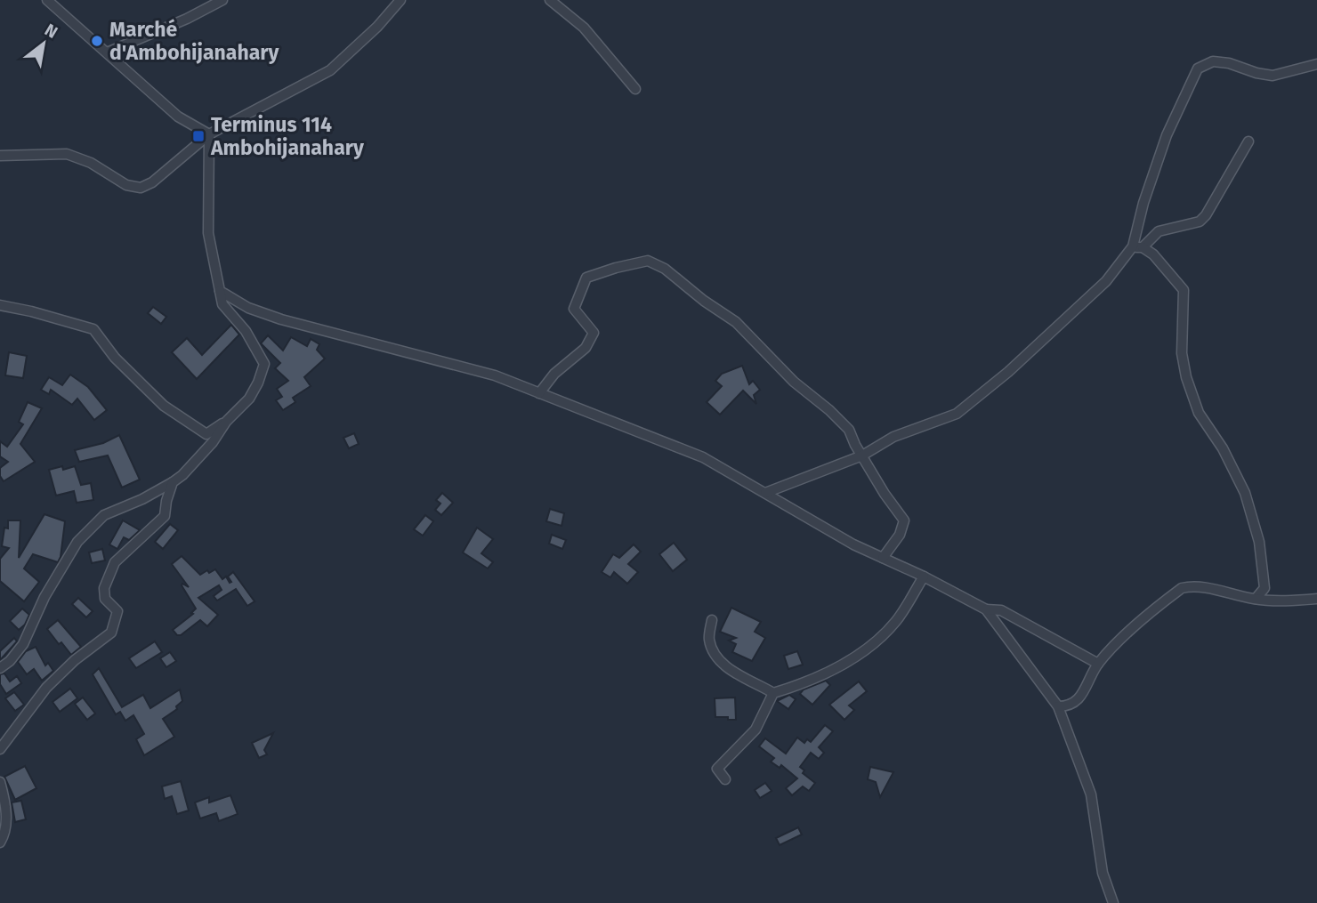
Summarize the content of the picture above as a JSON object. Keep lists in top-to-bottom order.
{
  "places": {
    "other": ["Marché d'Ambohijanahary"],
    "transit": ["Terminus 114 Ambohijanahary"]
  },
  "north": "top right"
}
